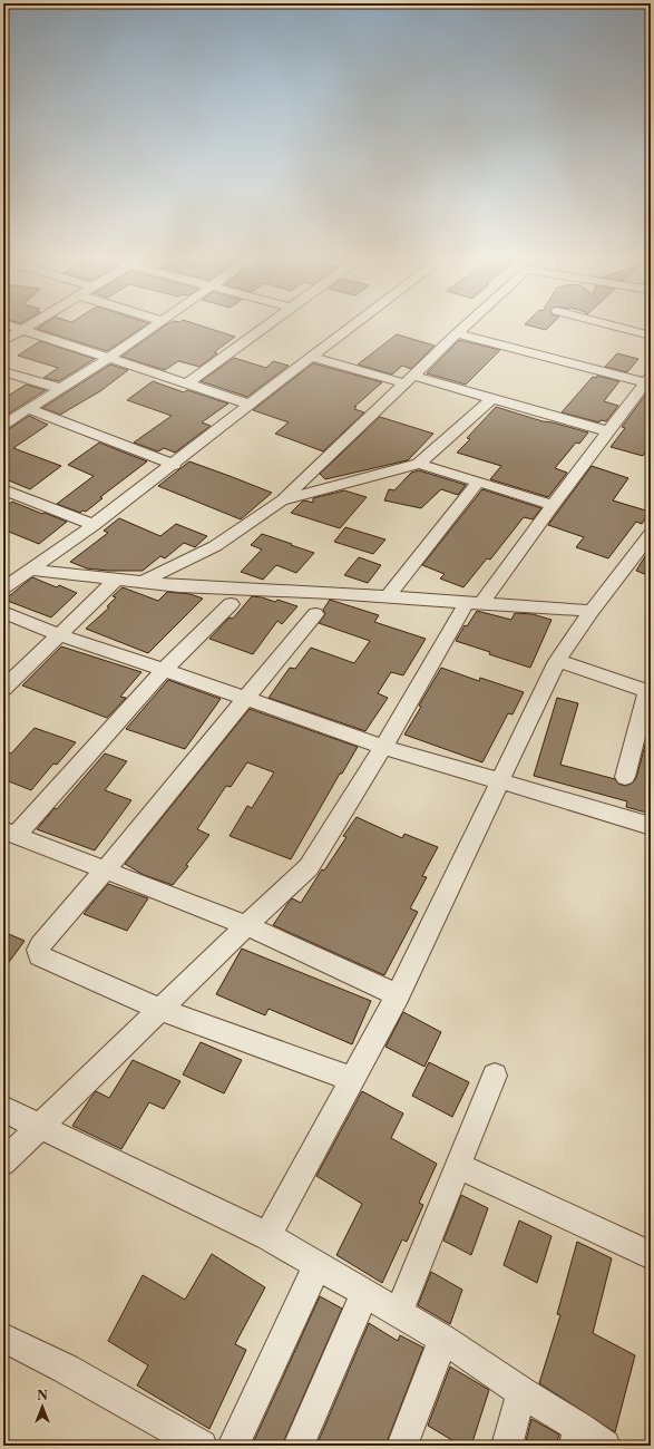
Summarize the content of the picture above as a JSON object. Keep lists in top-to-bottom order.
{
  "north": "top"
}
